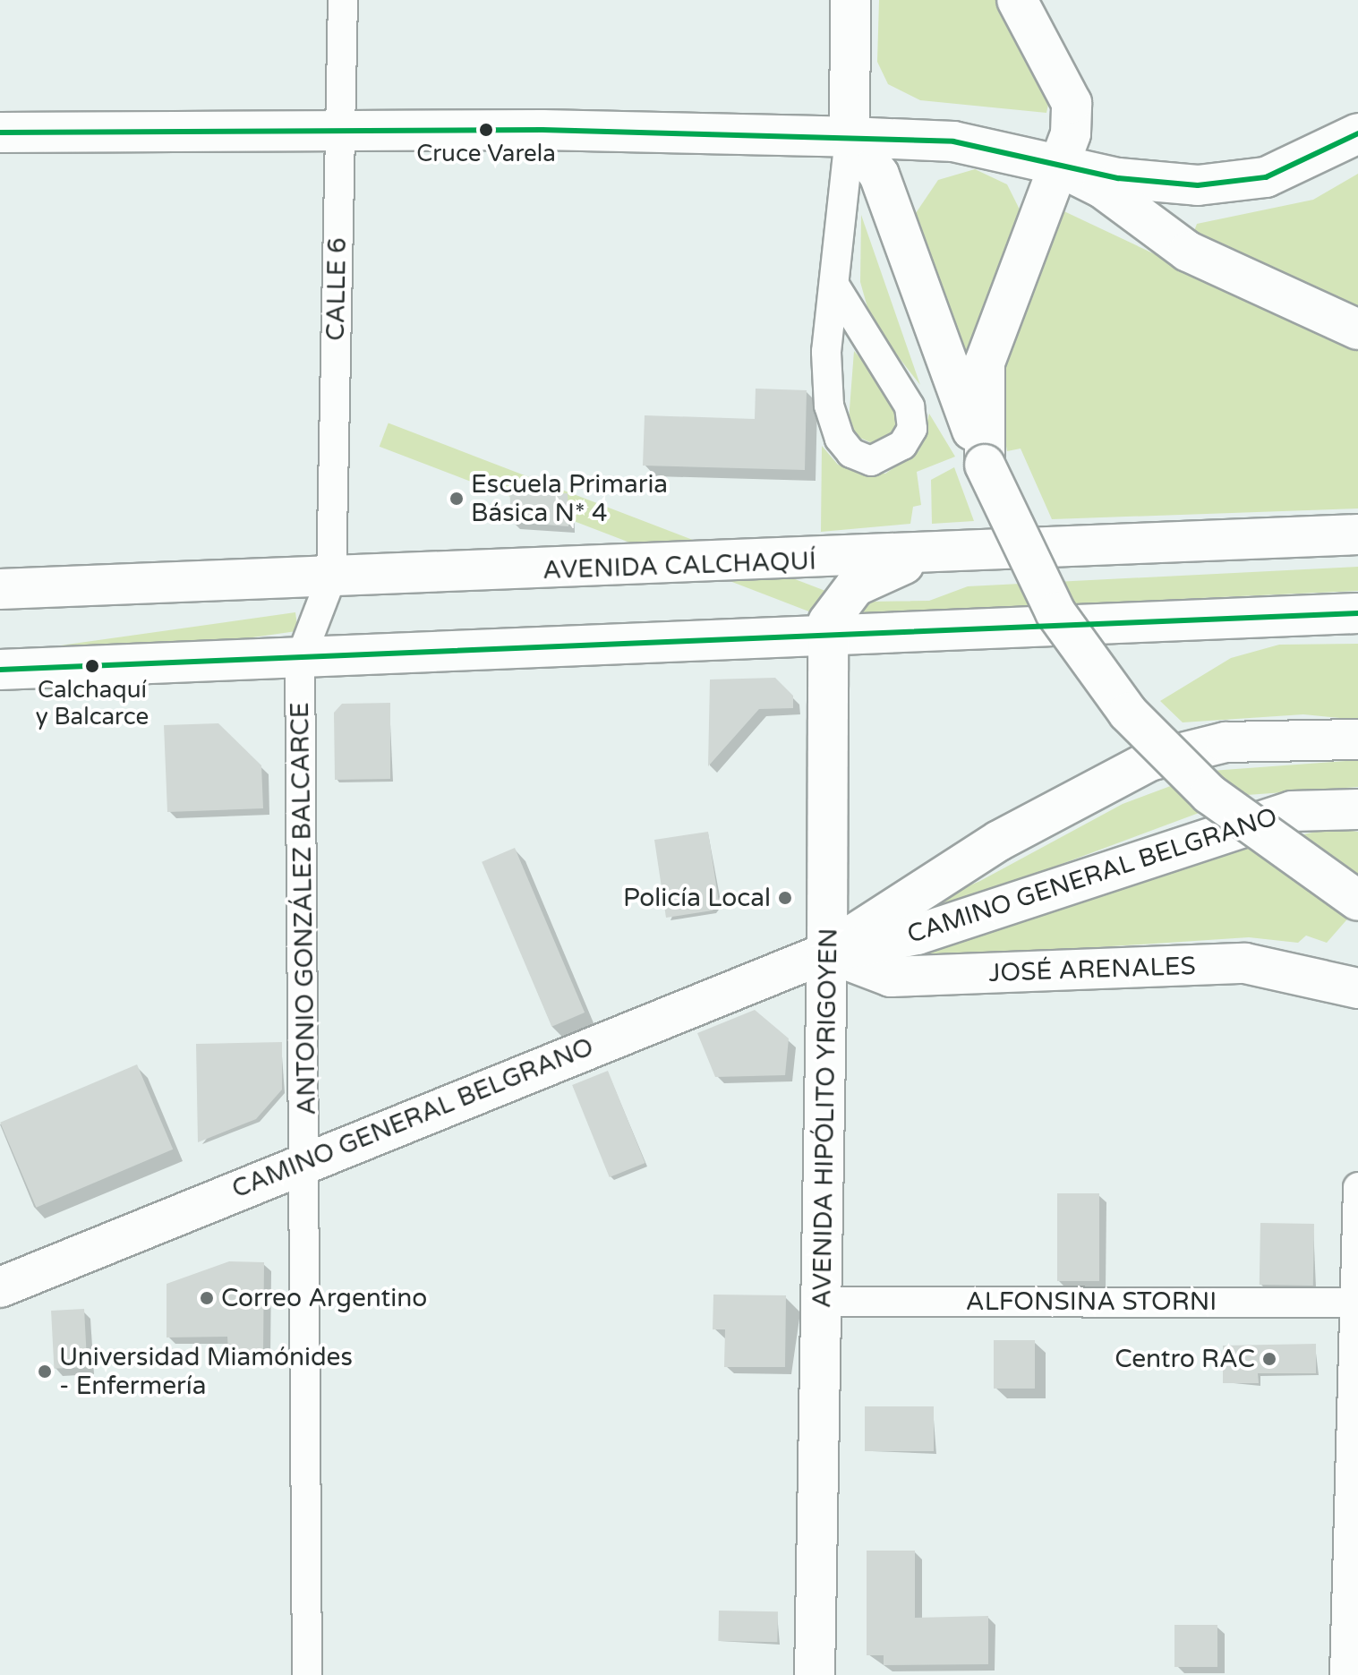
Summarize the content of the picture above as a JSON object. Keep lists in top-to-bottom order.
{
  "streets": {
    "main road": [
      "AVENIDA CALCHAQUÍ",
      "CAMINO GENERAL BELGRANO",
      "JOSÉ ARENALES",
      "AVENIDA HIPÓLITO YRIGOYEN"
    ],
    "street": ["CALLE 6", "ANTONIO GONZÁLEZ BALCARCE", "ALFONSINA STORNI"]
  },
  "crossings": [
    ["CALLE 6", "AVENIDA CALCHAQUÍ"],
    ["CALLE 6", "ANTONIO GONZÁLEZ BALCARCE"],
    ["AVENIDA CALCHAQUÍ", "ANTONIO GONZÁLEZ BALCARCE"],
    ["CAMINO GENERAL BELGRANO", "ANTONIO GONZÁLEZ BALCARCE"],
    ["CAMINO GENERAL BELGRANO", "JOSÉ ARENALES"],
    ["CAMINO GENERAL BELGRANO", "AVENIDA HIPÓLITO YRIGOYEN"],
    ["JOSÉ ARENALES", "AVENIDA HIPÓLITO YRIGOYEN"],
    ["AVENIDA HIPÓLITO YRIGOYEN", "ALFONSINA STORNI"]
  ],
  "places": [
    "Cruce Varela",
    "Escuela Primaria Básica N* 4",
    "Calchaquí y Balcarce",
    "Policía Local",
    "Correo Argentino",
    "Centro RAC",
    "Universidad Miamónides - Enfermería"
  ]
}
